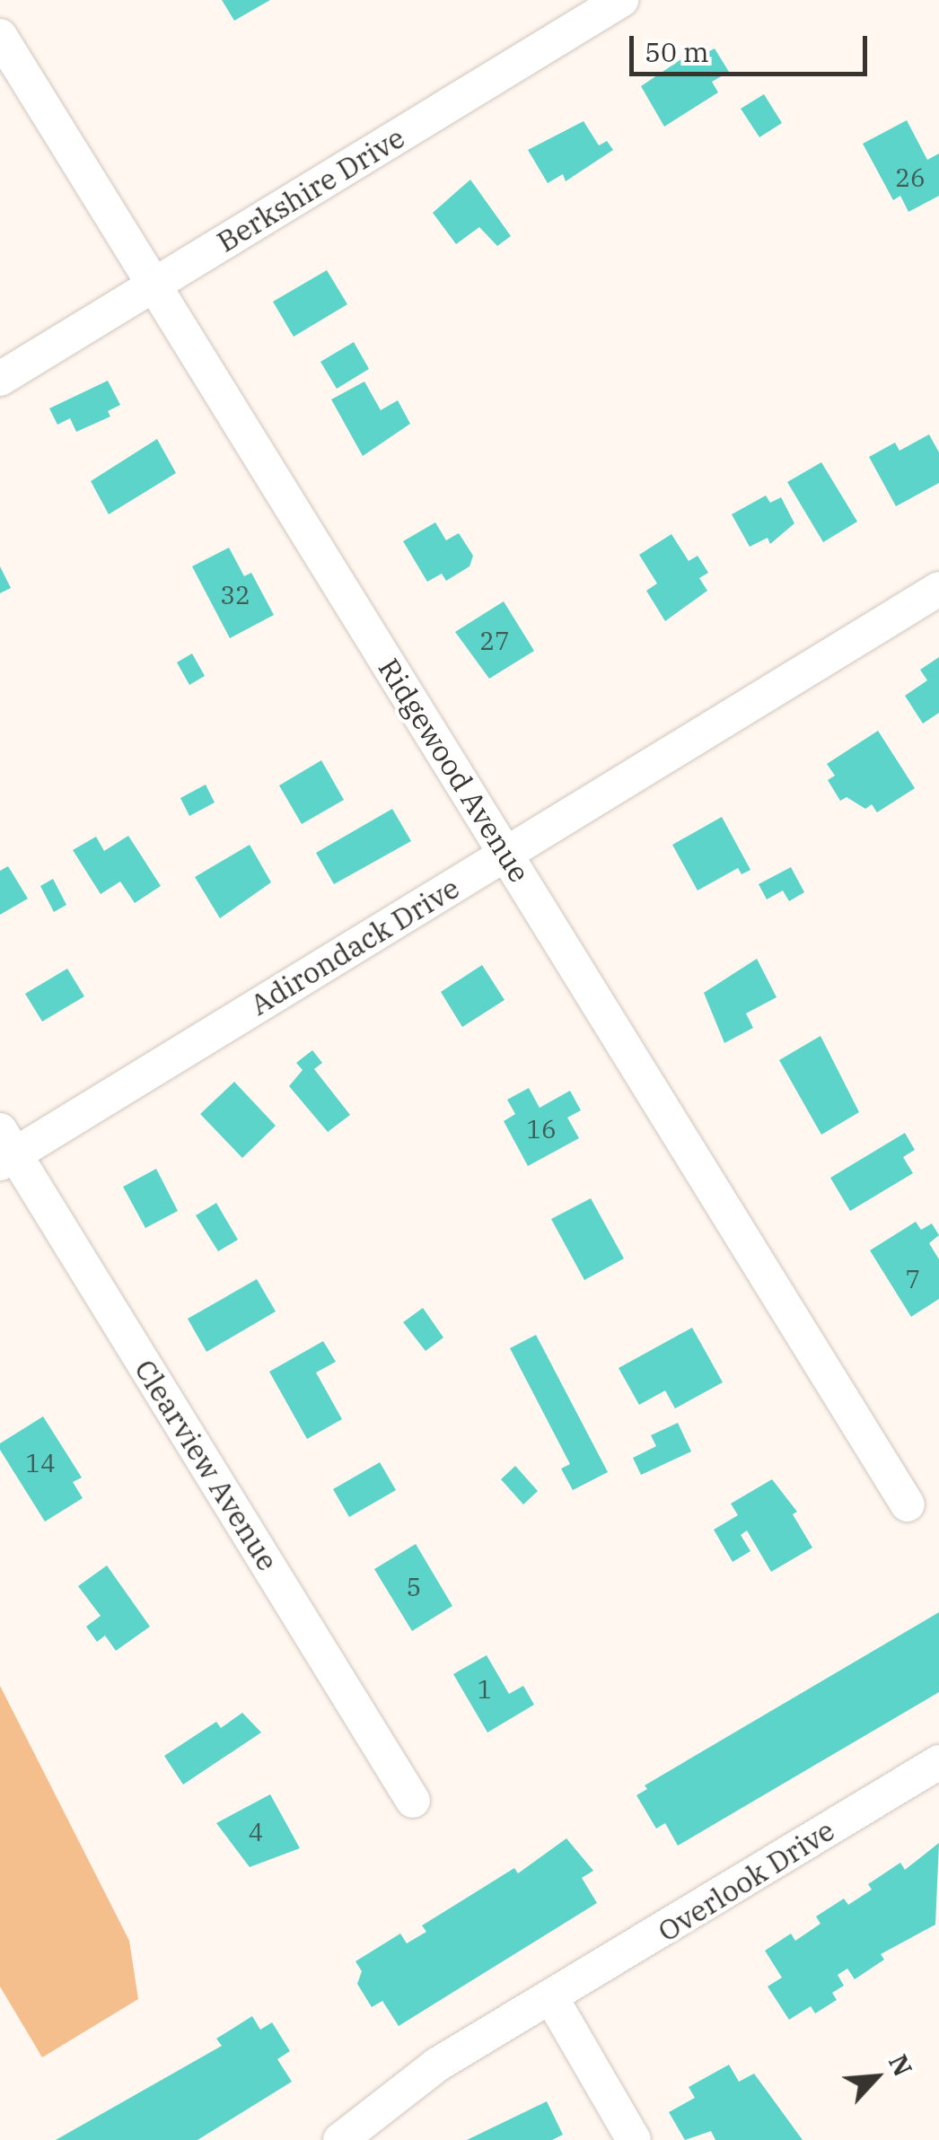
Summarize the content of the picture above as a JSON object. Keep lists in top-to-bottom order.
{
  "streets": {
    "street": [
      "Berkshire Drive",
      "Ridgewood Avenue",
      "Adirondack Drive",
      "Clearview Avenue",
      "Overlook Drive"
    ]
  },
  "crossings": [
    ["Berkshire Drive", "Ridgewood Avenue"],
    ["Ridgewood Avenue", "Adirondack Drive"],
    ["Adirondack Drive", "Clearview Avenue"]
  ],
  "house_numbers": [
    "26",
    "32",
    "27",
    "16",
    "7",
    "14",
    "5",
    "1",
    "4"
  ],
  "scale_bar": "50 m",
  "north": "top right"
}
